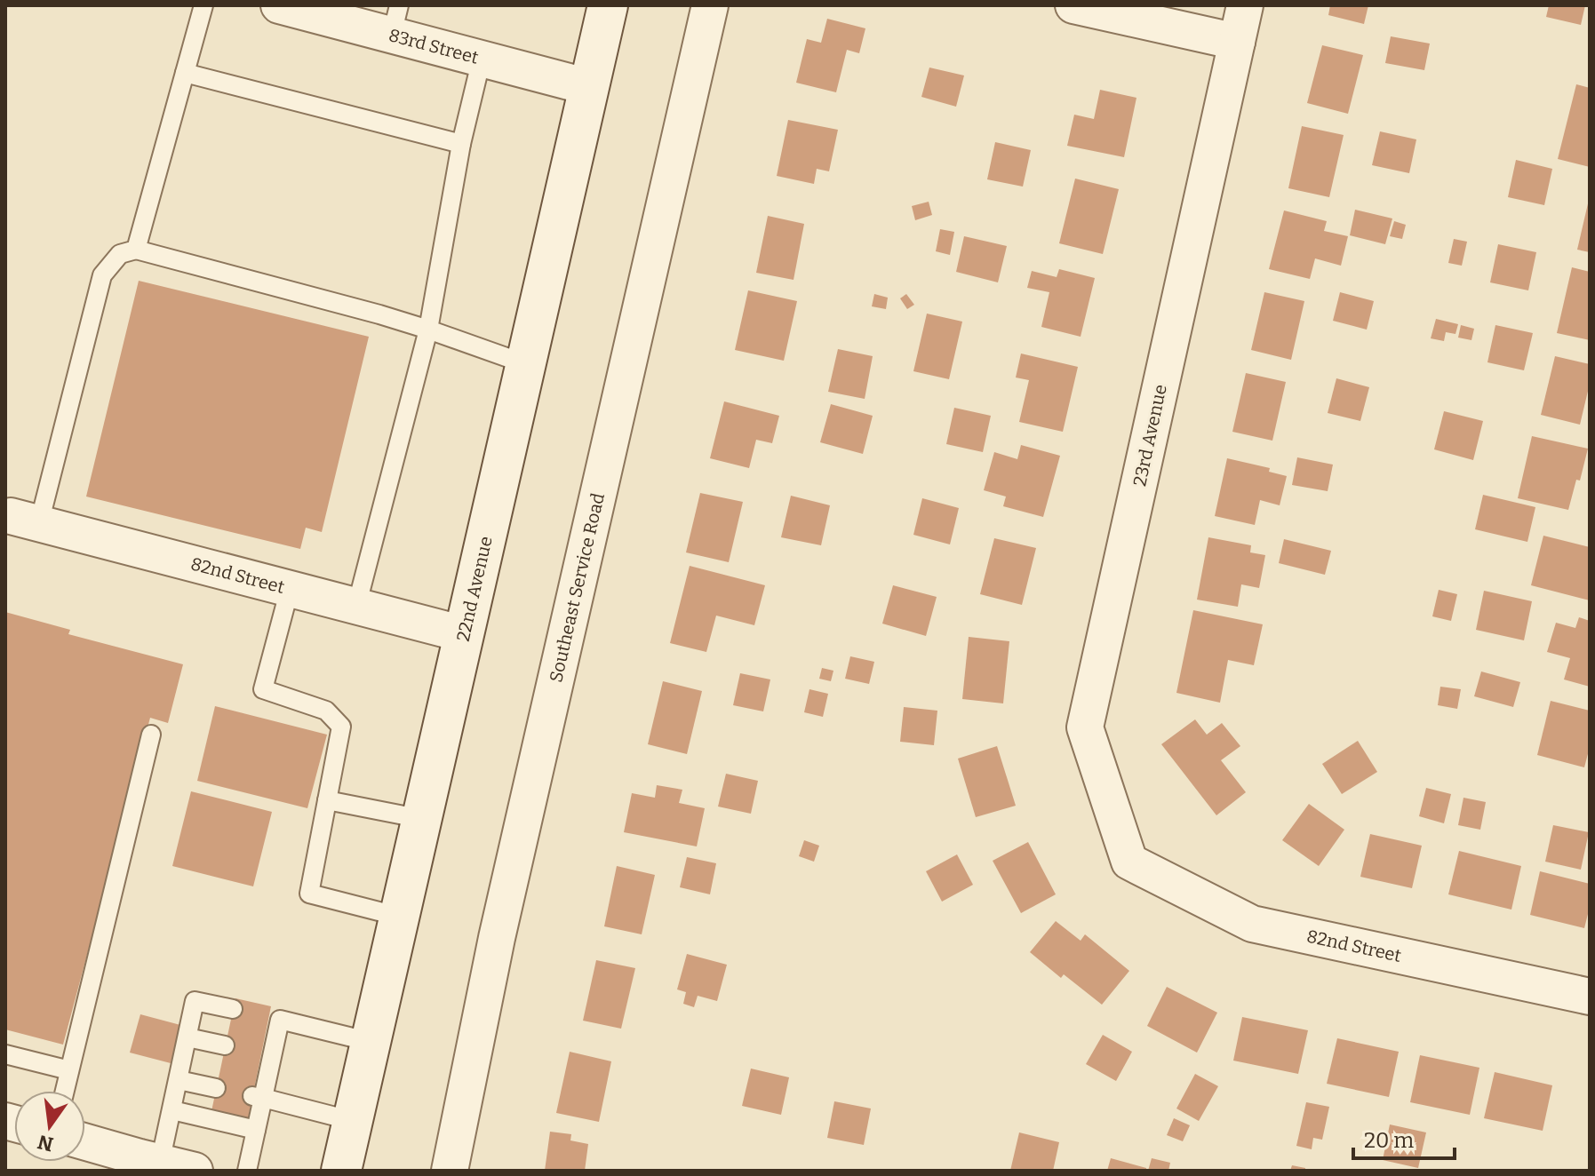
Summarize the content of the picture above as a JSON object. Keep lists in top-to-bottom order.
{
  "streets": {
    "street": [
      "83rd Street",
      "23rd Avenue",
      "82nd Street",
      "Southeast Service Road",
      "22nd Avenue"
    ]
  },
  "crossings": [
    ["83rd Street", "22nd Avenue"],
    ["23rd Avenue", "82nd Street"],
    ["82nd Street", "22nd Avenue"]
  ],
  "scale_bar": "20 m",
  "north": "bottom"
}
